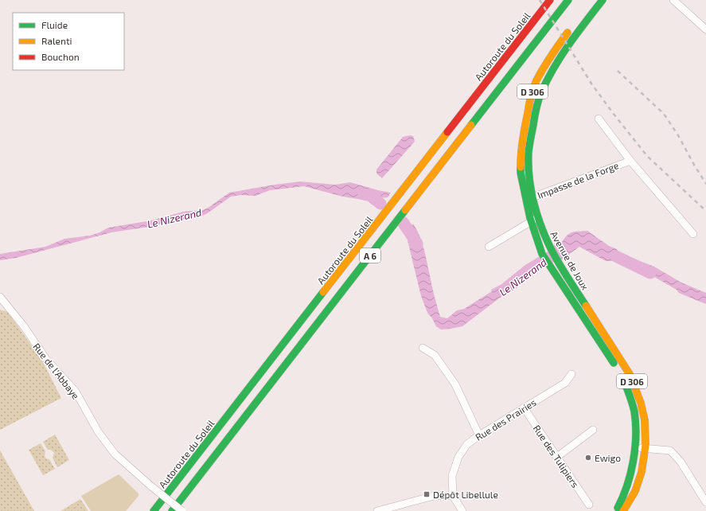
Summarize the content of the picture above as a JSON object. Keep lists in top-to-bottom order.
{
  "streets": {
    "main road": [
      "Autoroute du Soleil",
      "D 306",
      "A 6",
      "Avenue de Joux"
    ],
    "street": [
      "Impasse de la Forge",
      "Rue de l'Abbaye",
      "Rue des Prairies",
      "Rue des Tulipiers"
    ]
  },
  "crossings": [
    ["Impasse de la Forge", "Avenue de Joux"],
    ["Rue des Prairies", "Rue des Tulipiers"]
  ],
  "water": ["Le Nizerand"],
  "places": {
    "other": ["Ewigo"],
    "transit": ["Dépôt Libellule"]
  },
  "legend": ["Fluide", "Ralenti", "Bouchon"]
}
